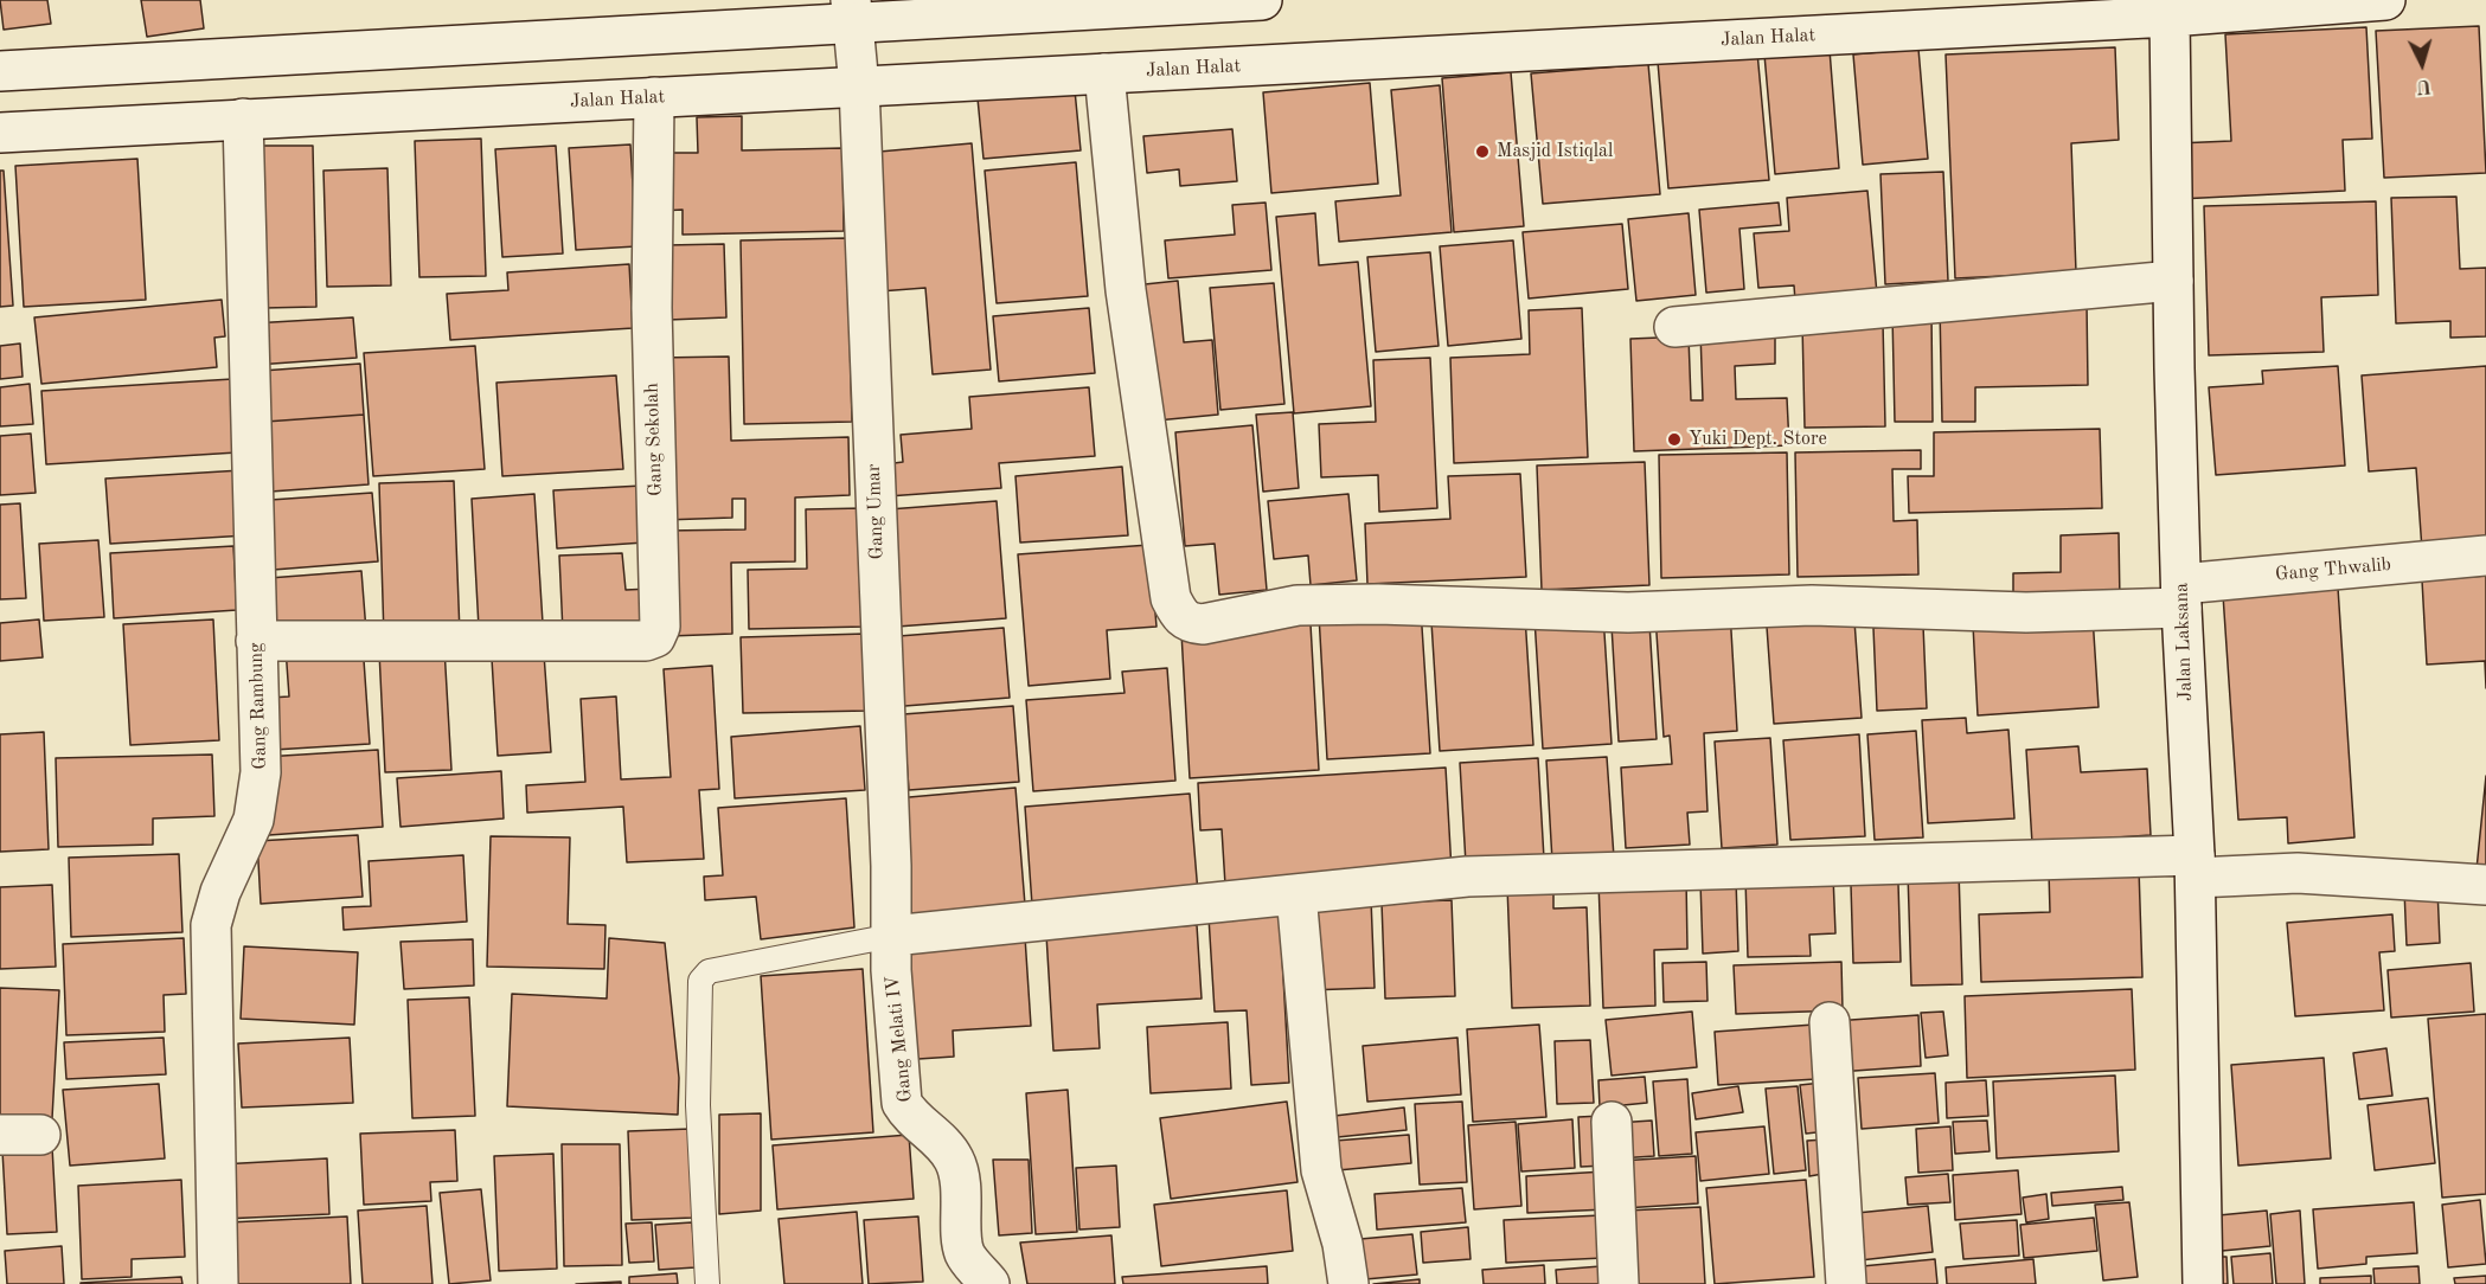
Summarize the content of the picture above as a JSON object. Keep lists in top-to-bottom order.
{
  "streets": {
    "street": [
      "Jalan Halat",
      "Gang Sekolah",
      "Gang Umar",
      "Gang Thwalib",
      "Jalan Laksana",
      "Gang Rambung",
      "Gang Melati IV"
    ]
  },
  "crossings": [
    ["Jalan Halat", "Gang Sekolah"],
    ["Jalan Halat", "Gang Umar"],
    ["Jalan Halat", "Gang Thwalib"],
    ["Jalan Halat", "Jalan Laksana"],
    ["Jalan Halat", "Gang Rambung"],
    ["Gang Sekolah", "Gang Rambung"],
    ["Gang Umar", "Gang Melati IV"],
    ["Gang Thwalib", "Jalan Laksana"]
  ],
  "places": ["Masjid Istiqlal", "Yuki Dept. Store"],
  "north": "bottom"
}
